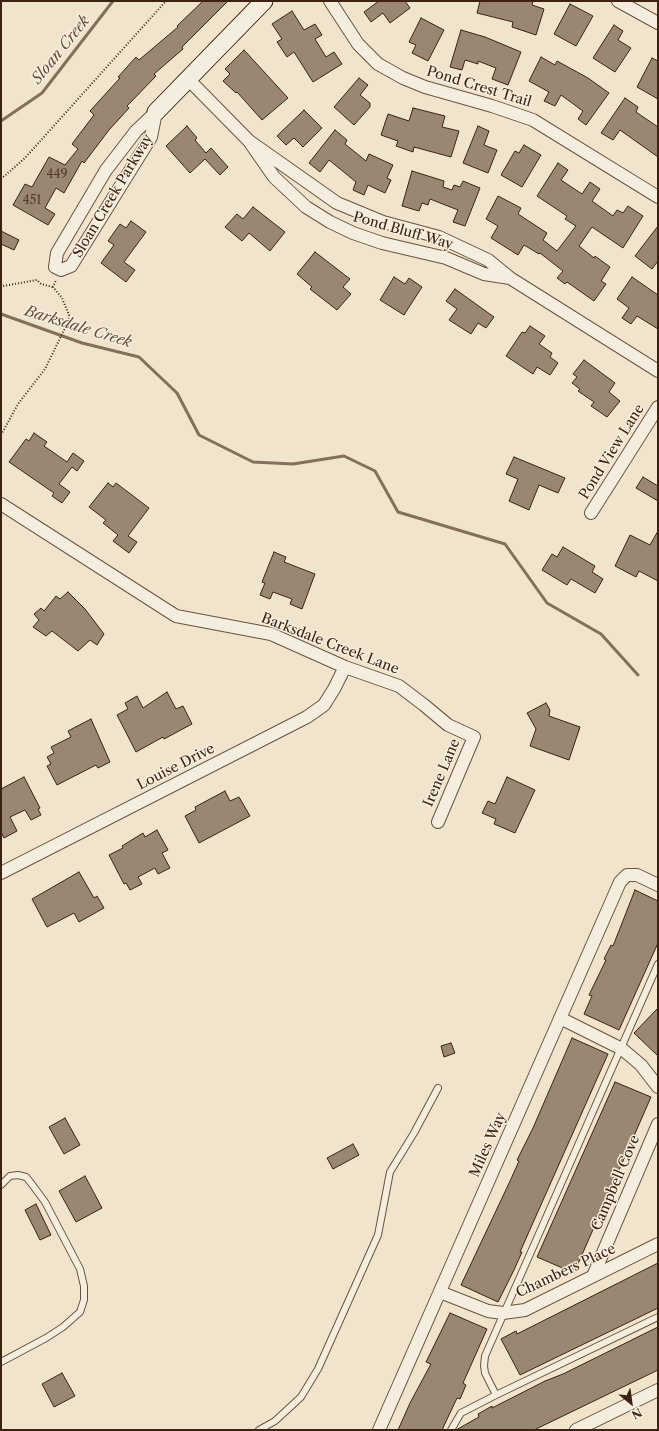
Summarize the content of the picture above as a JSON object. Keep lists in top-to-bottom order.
{
  "streets": {
    "street": [
      "Pond Crest Trail",
      "Sloan Creek Parkway",
      "Pond Bluff Way",
      "Pond View Lane",
      "Barksdale Creek Lane",
      "Louise Drive",
      "Irene Lane",
      "Miles Way",
      "Campbell Cove",
      "Chambers Place"
    ]
  },
  "crossings": [
    ["Sloan Creek Parkway", "Pond Bluff Way"],
    ["Barksdale Creek Lane", "Louise Drive"],
    ["Barksdale Creek Lane", "Irene Lane"],
    ["Miles Way", "Chambers Place"],
    ["Campbell Cove", "Chambers Place"]
  ],
  "water": ["Sloan Creek", "Barksdale Creek"],
  "house_numbers": ["449", "451"],
  "north": "bottom right"
}
